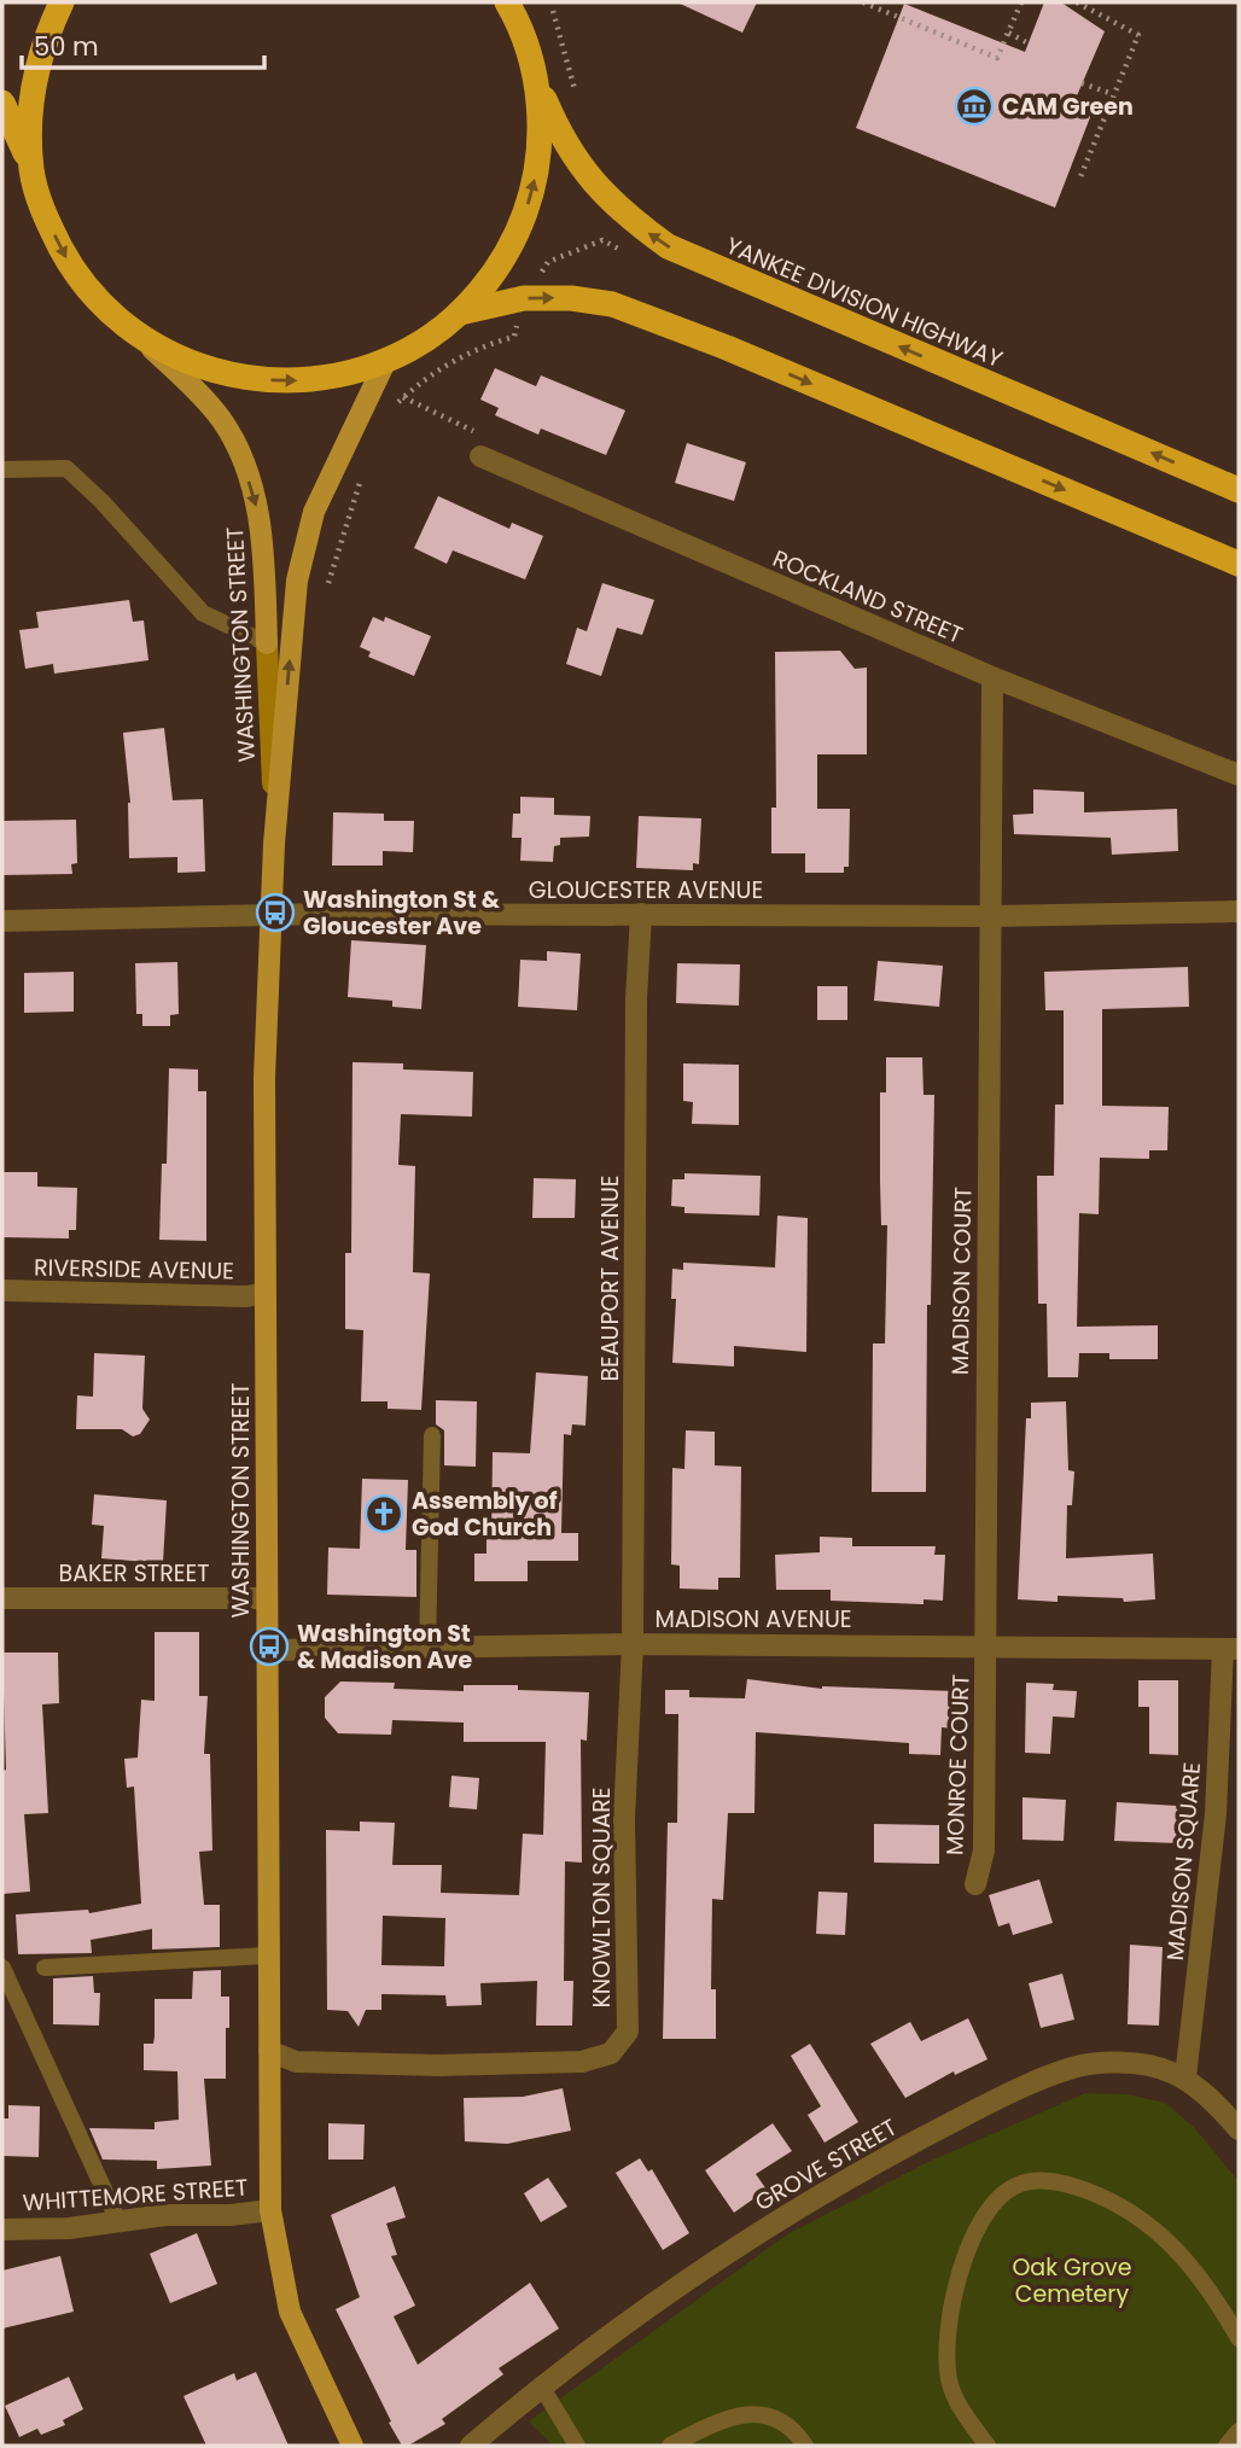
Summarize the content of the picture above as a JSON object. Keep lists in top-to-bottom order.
{
  "streets": {
    "highway": ["YANKEE DIVISION HIGHWAY"],
    "main road": ["WASHINGTON STREET"],
    "street": [
      "ROCKLAND STREET",
      "GLOUCESTER AVENUE",
      "RIVERSIDE AVENUE",
      "BEAUPORT AVENUE",
      "MADISON COURT",
      "BAKER STREET",
      "MADISON AVENUE",
      "MONROE COURT",
      "MADISON SQUARE",
      "KNOWLTON SQUARE",
      "GROVE STREET",
      "WHITTEMORE STREET"
    ]
  },
  "crossings": [
    ["ROCKLAND STREET", "MADISON COURT"],
    ["WASHINGTON STREET", "GLOUCESTER AVENUE"],
    ["WASHINGTON STREET", "RIVERSIDE AVENUE"],
    ["WASHINGTON STREET", "BAKER STREET"],
    ["WASHINGTON STREET", "MADISON AVENUE"],
    ["WASHINGTON STREET", "KNOWLTON SQUARE"],
    ["WASHINGTON STREET", "WHITTEMORE STREET"],
    ["GLOUCESTER AVENUE", "BEAUPORT AVENUE"],
    ["GLOUCESTER AVENUE", "MADISON COURT"],
    ["BEAUPORT AVENUE", "MADISON AVENUE"],
    ["BEAUPORT AVENUE", "KNOWLTON SQUARE"],
    ["MADISON COURT", "MADISON AVENUE"],
    ["MADISON COURT", "MONROE COURT"],
    ["MADISON AVENUE", "MONROE COURT"],
    ["MADISON AVENUE", "MADISON SQUARE"],
    ["MADISON AVENUE", "KNOWLTON SQUARE"],
    ["MADISON SQUARE", "GROVE STREET"]
  ],
  "parks": ["Oak Grove Cemetery"],
  "places": {
    "museum": ["CAM Green"],
    "bus stop": ["Washington St & Gloucester Ave", "Washington St & Madison Ave"],
    "church": ["Assembly of God Church"]
  },
  "scale_bar": "50 m"
}
